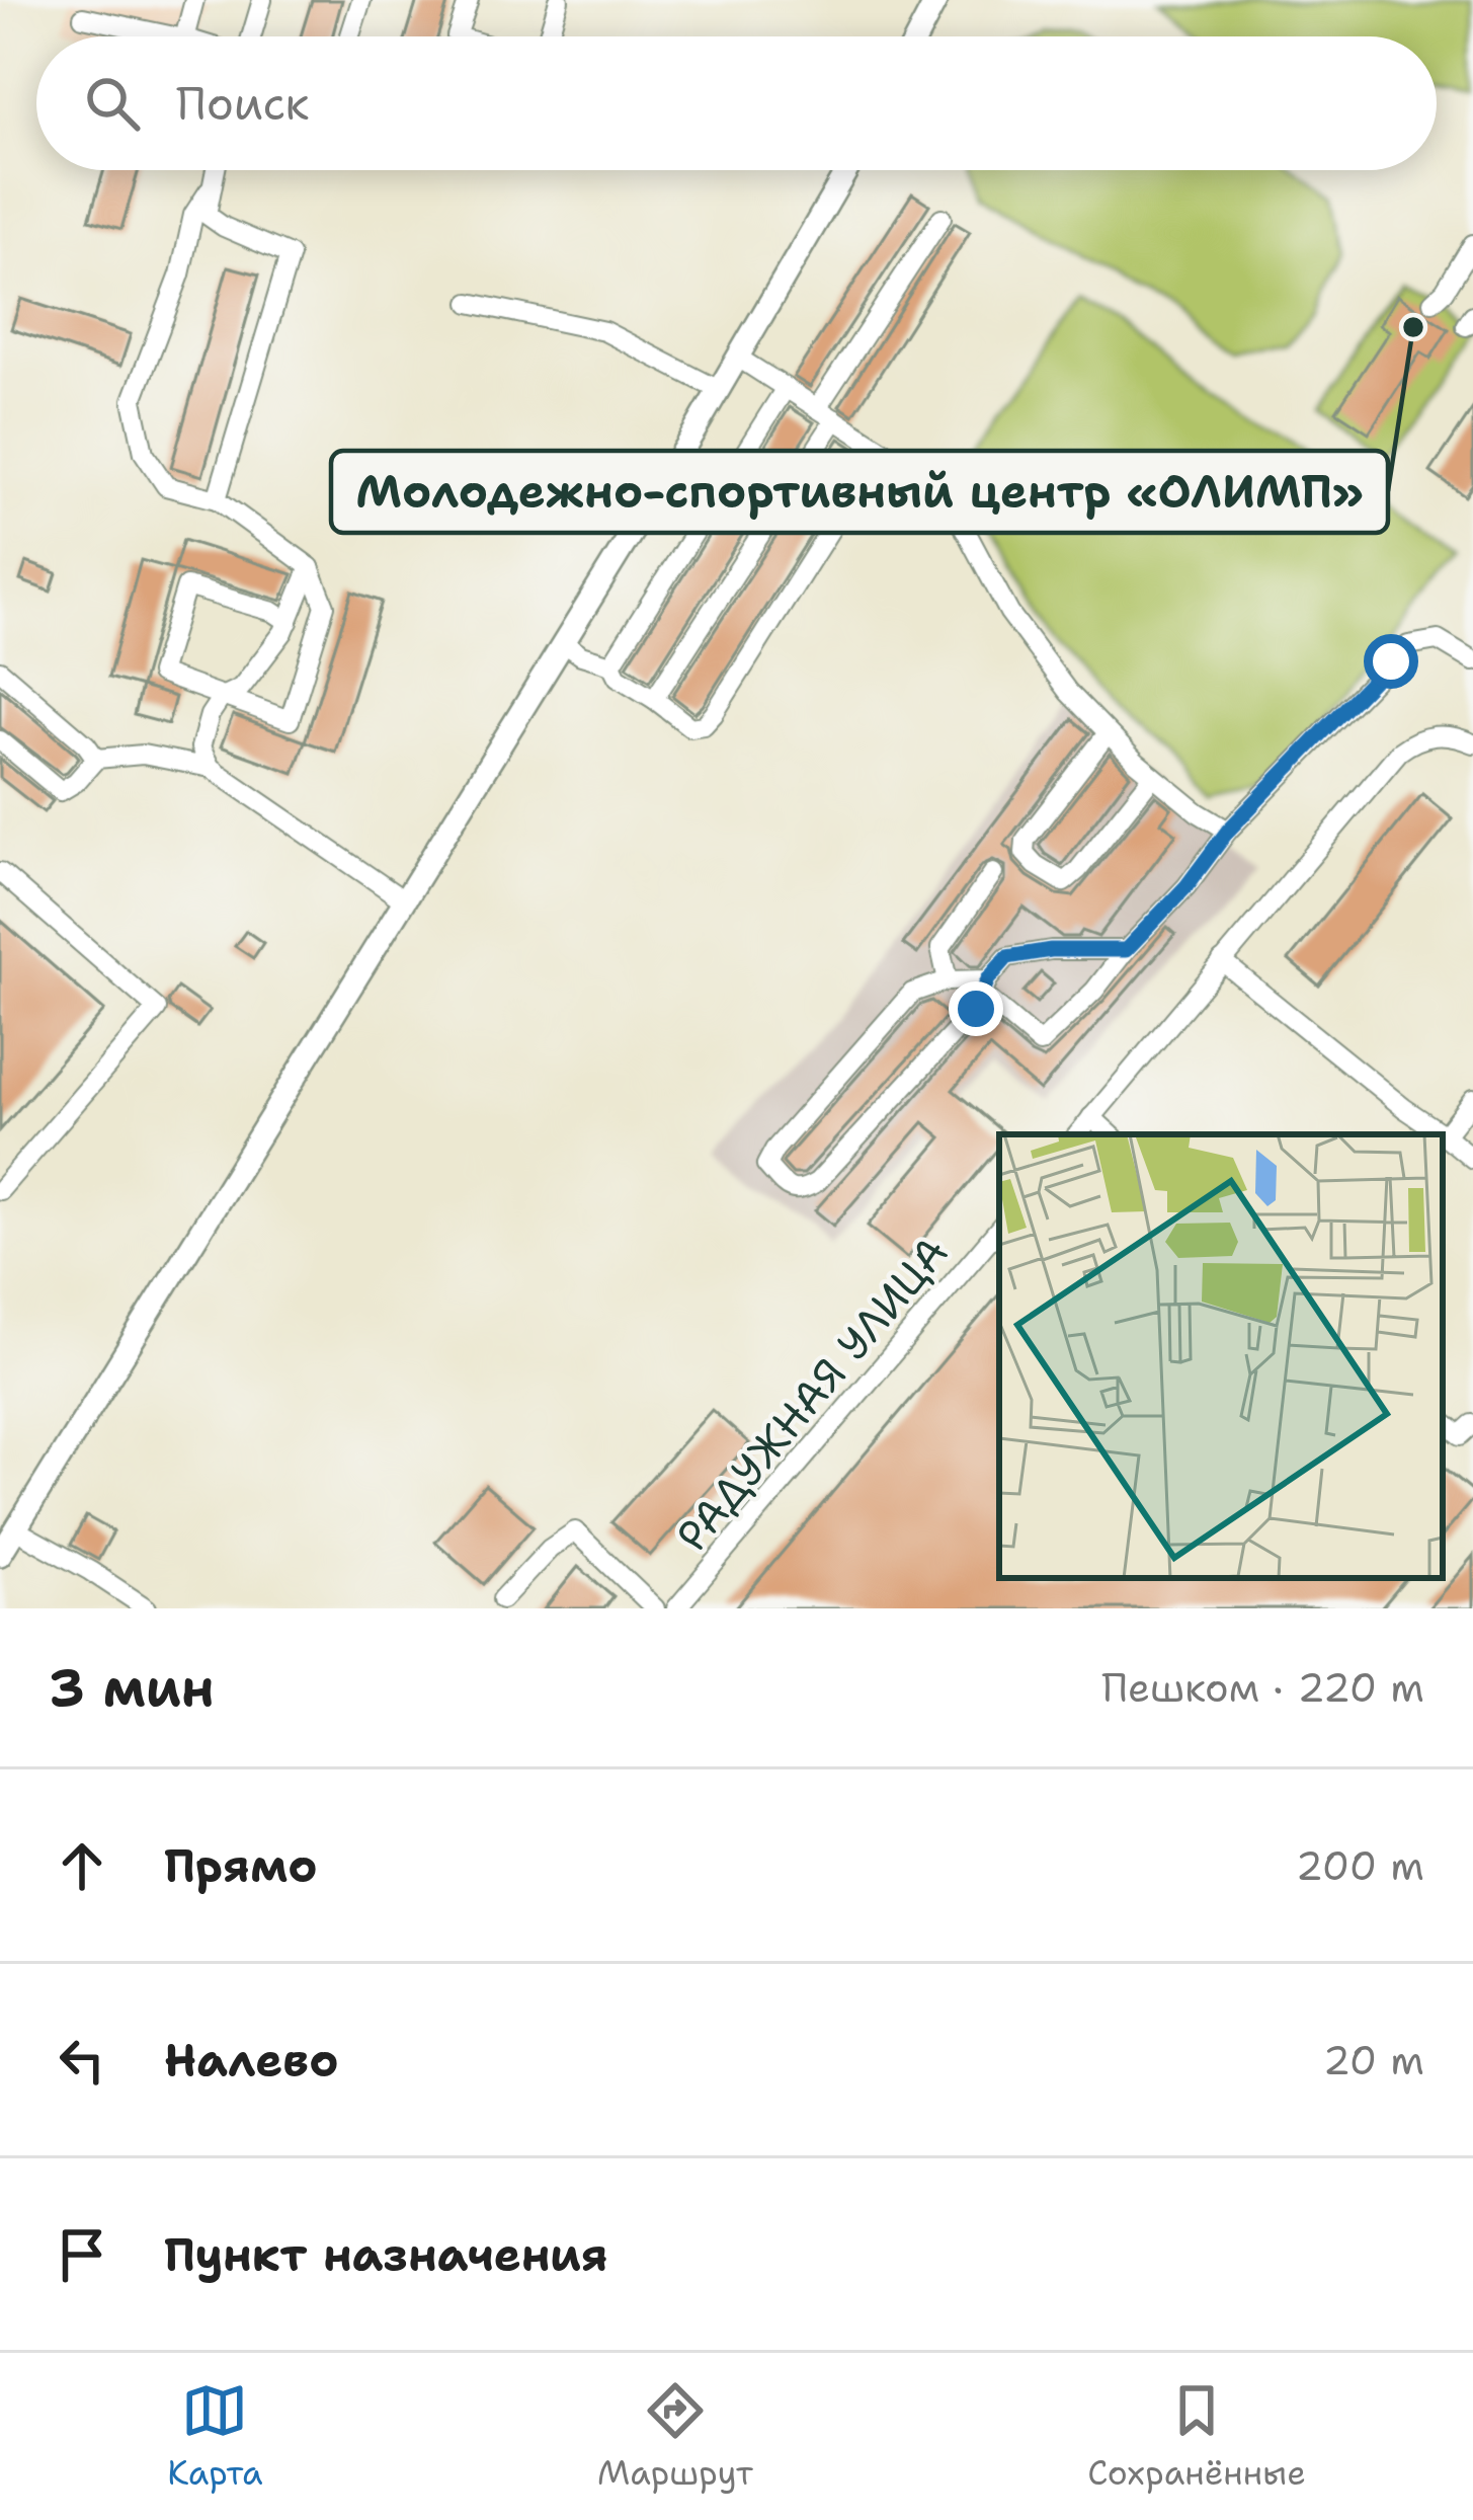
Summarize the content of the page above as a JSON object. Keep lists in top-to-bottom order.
{
  "streets": {
    "street": ["РАДУЖНАЯ УЛИЦА"]
  },
  "places": ["Молодежно-спортивный центр «ОЛИМП»"],
  "page": {
    "search": "Поиск",
    "heading": ["3 мин", "Пешком · 220 m"],
    "list": [
      ["Прямо", "200 m"],
      ["Налево", "20 m"],
      "Пункт назначения"
    ],
    "nav": ["Карта", "Маршрут", "Сохранённые"]
  }
}
